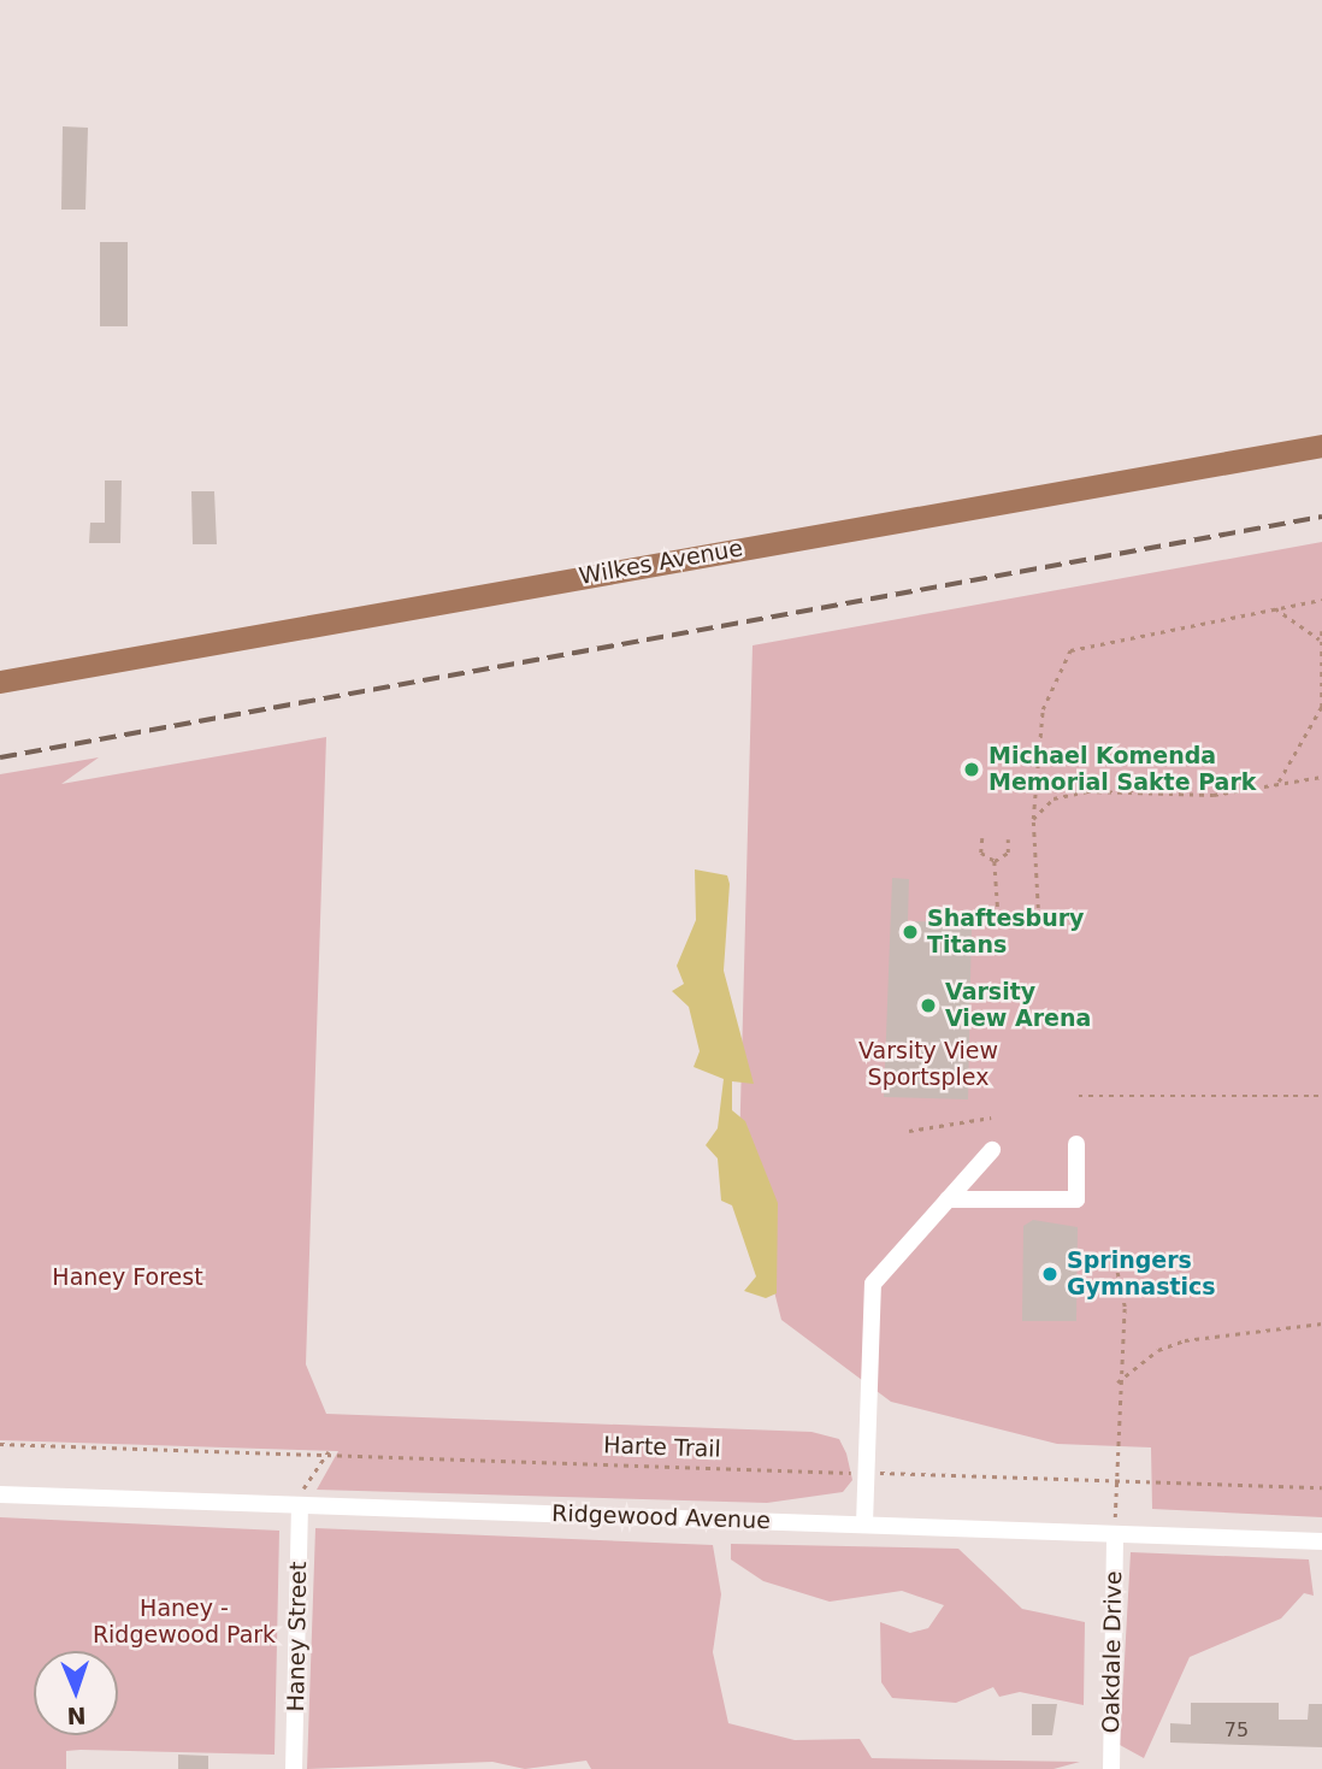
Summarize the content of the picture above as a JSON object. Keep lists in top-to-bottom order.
{
  "streets": {
    "main road": ["Wilkes Avenue"],
    "street": ["Ridgewood Avenue", "Haney Street", "Oakdale Drive"],
    "path": ["Harte Trail"]
  },
  "crossings": [
    ["Ridgewood Avenue", "Haney Street"],
    ["Ridgewood Avenue", "Oakdale Drive"]
  ],
  "parks": ["Varsity View Sportsplex", "Haney Forest", "Haney - Ridgewood Park"],
  "places": [
    "Michael Komenda Memorial Sakte Park",
    "Shaftesbury Titans",
    "Varsity View Arena",
    "Springers Gymnastics"
  ],
  "house_numbers": ["75"],
  "north": "bottom"
}
